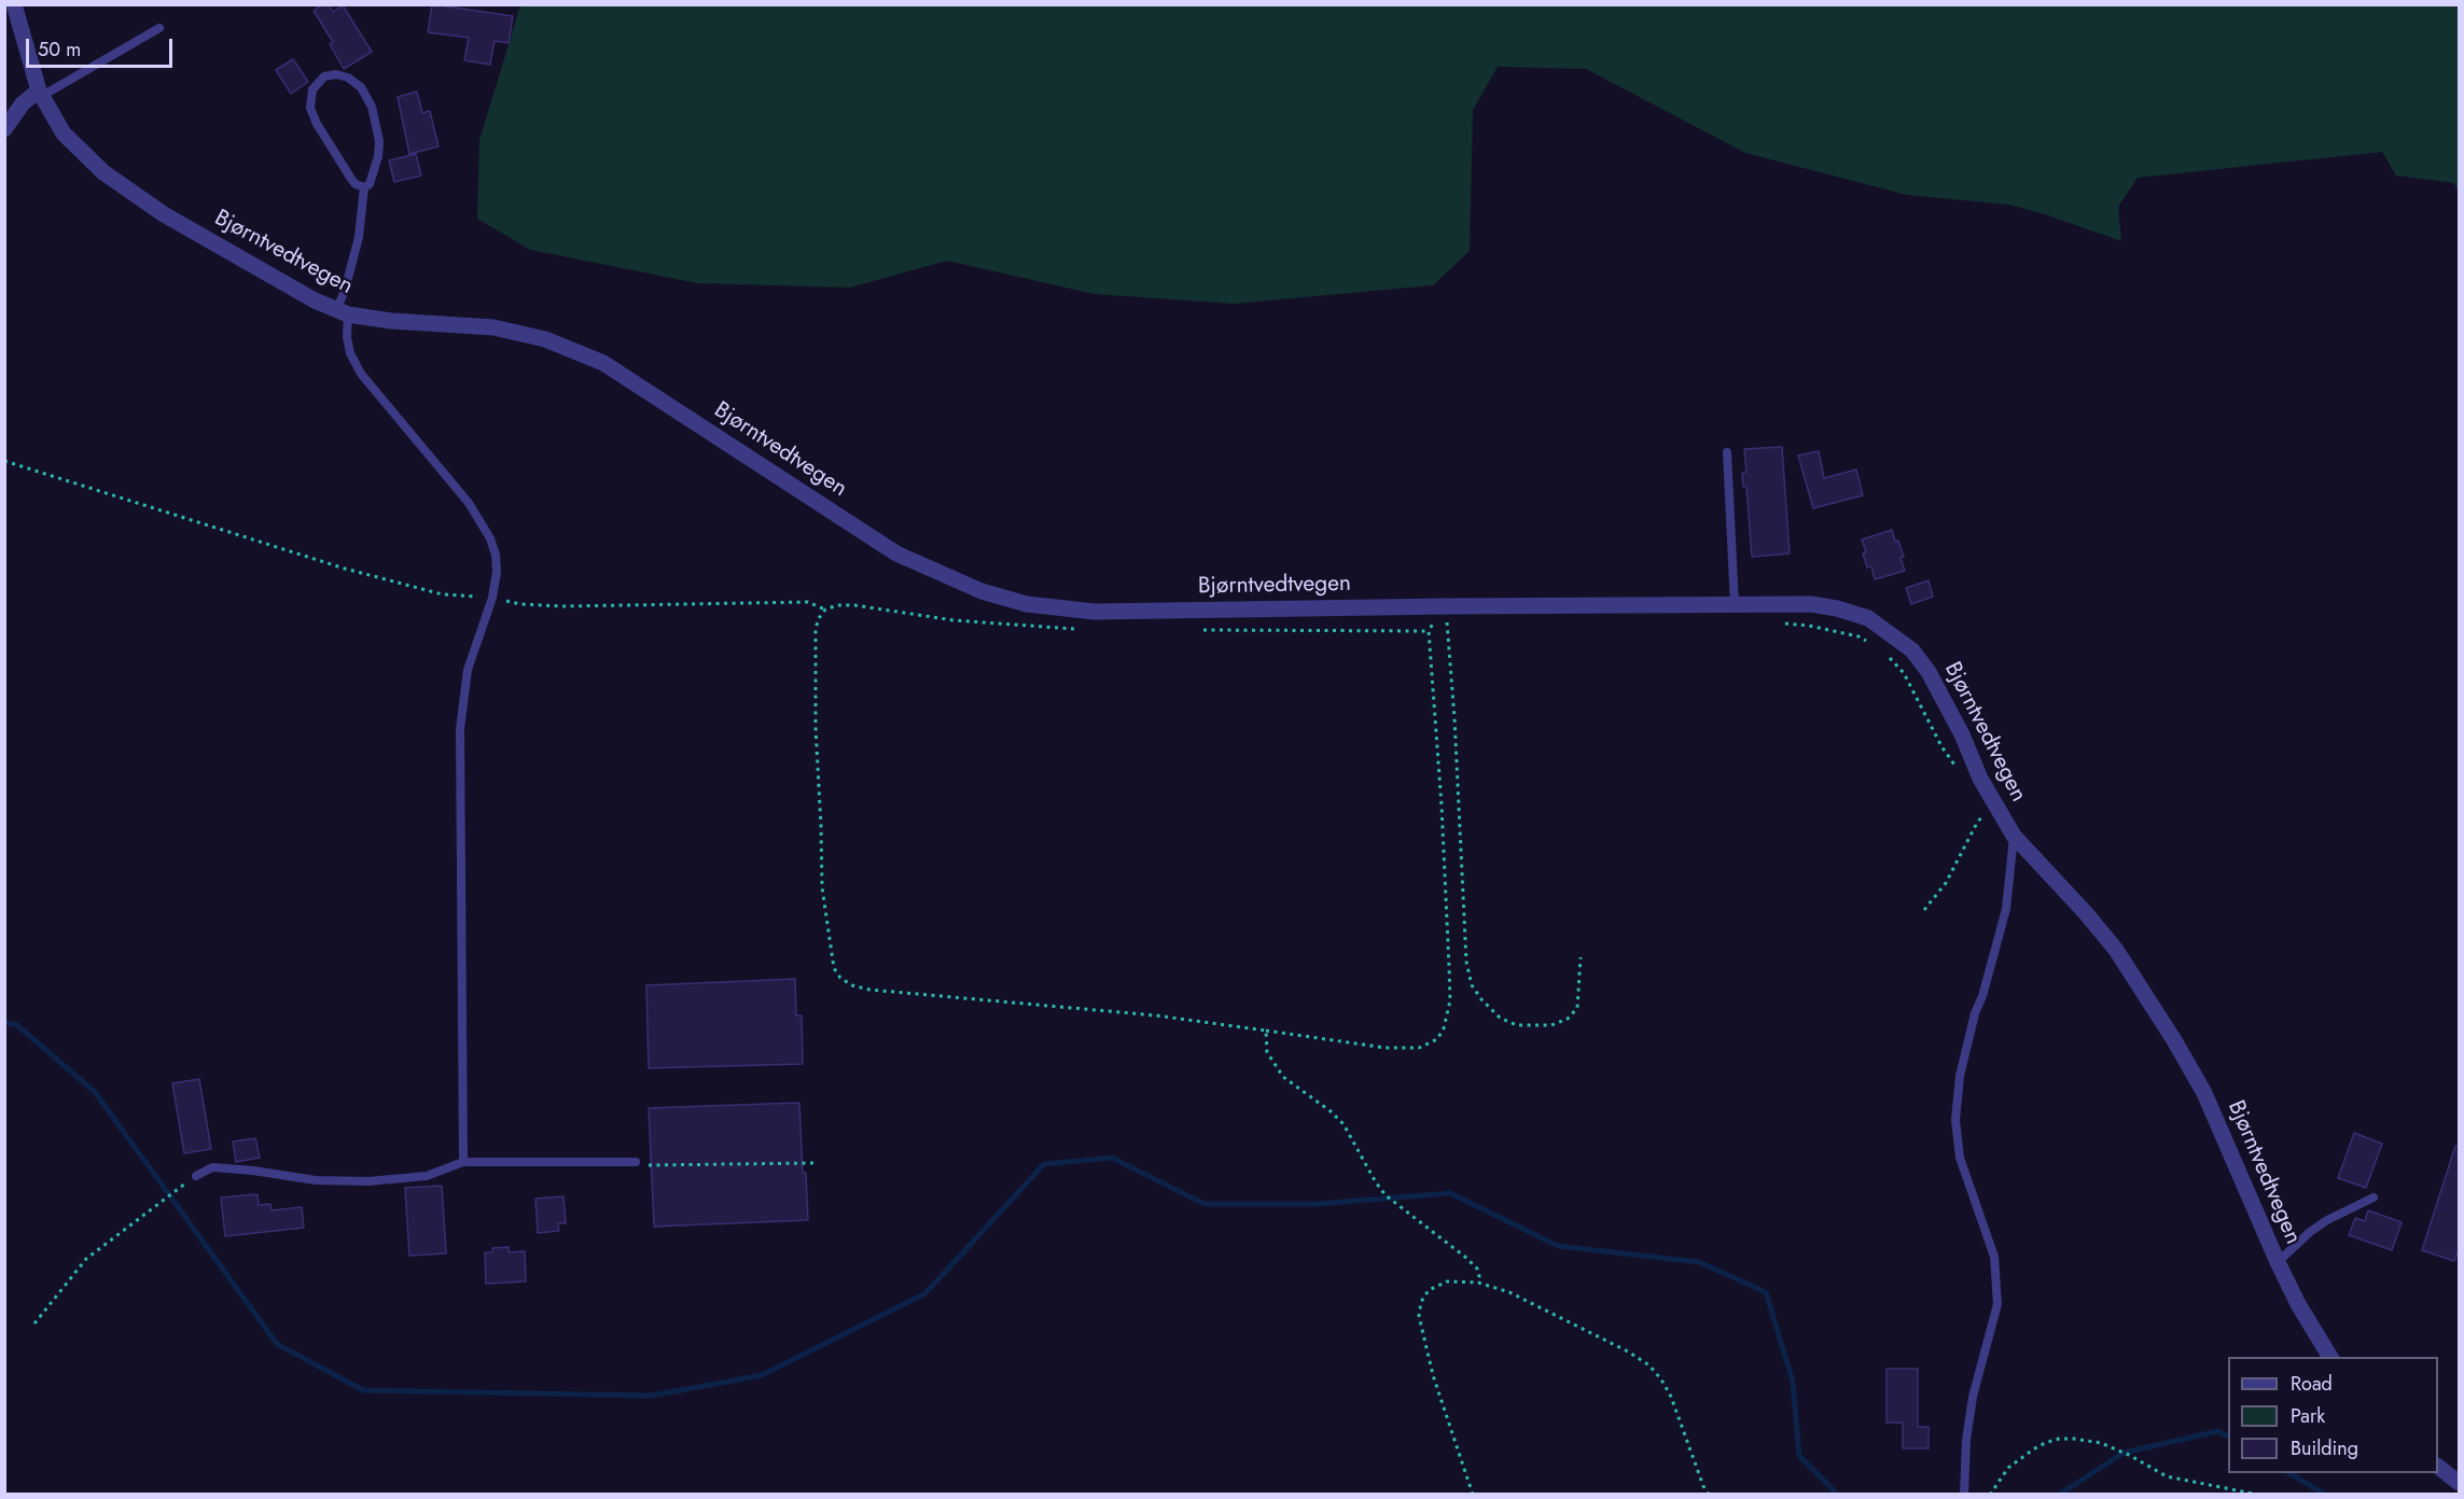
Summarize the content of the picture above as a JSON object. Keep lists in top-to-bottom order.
{
  "streets": {
    "street": ["Bjørntvedtvegen"]
  },
  "legend": ["Road", "Park", "Building"],
  "scale_bar": "50 m"
}
